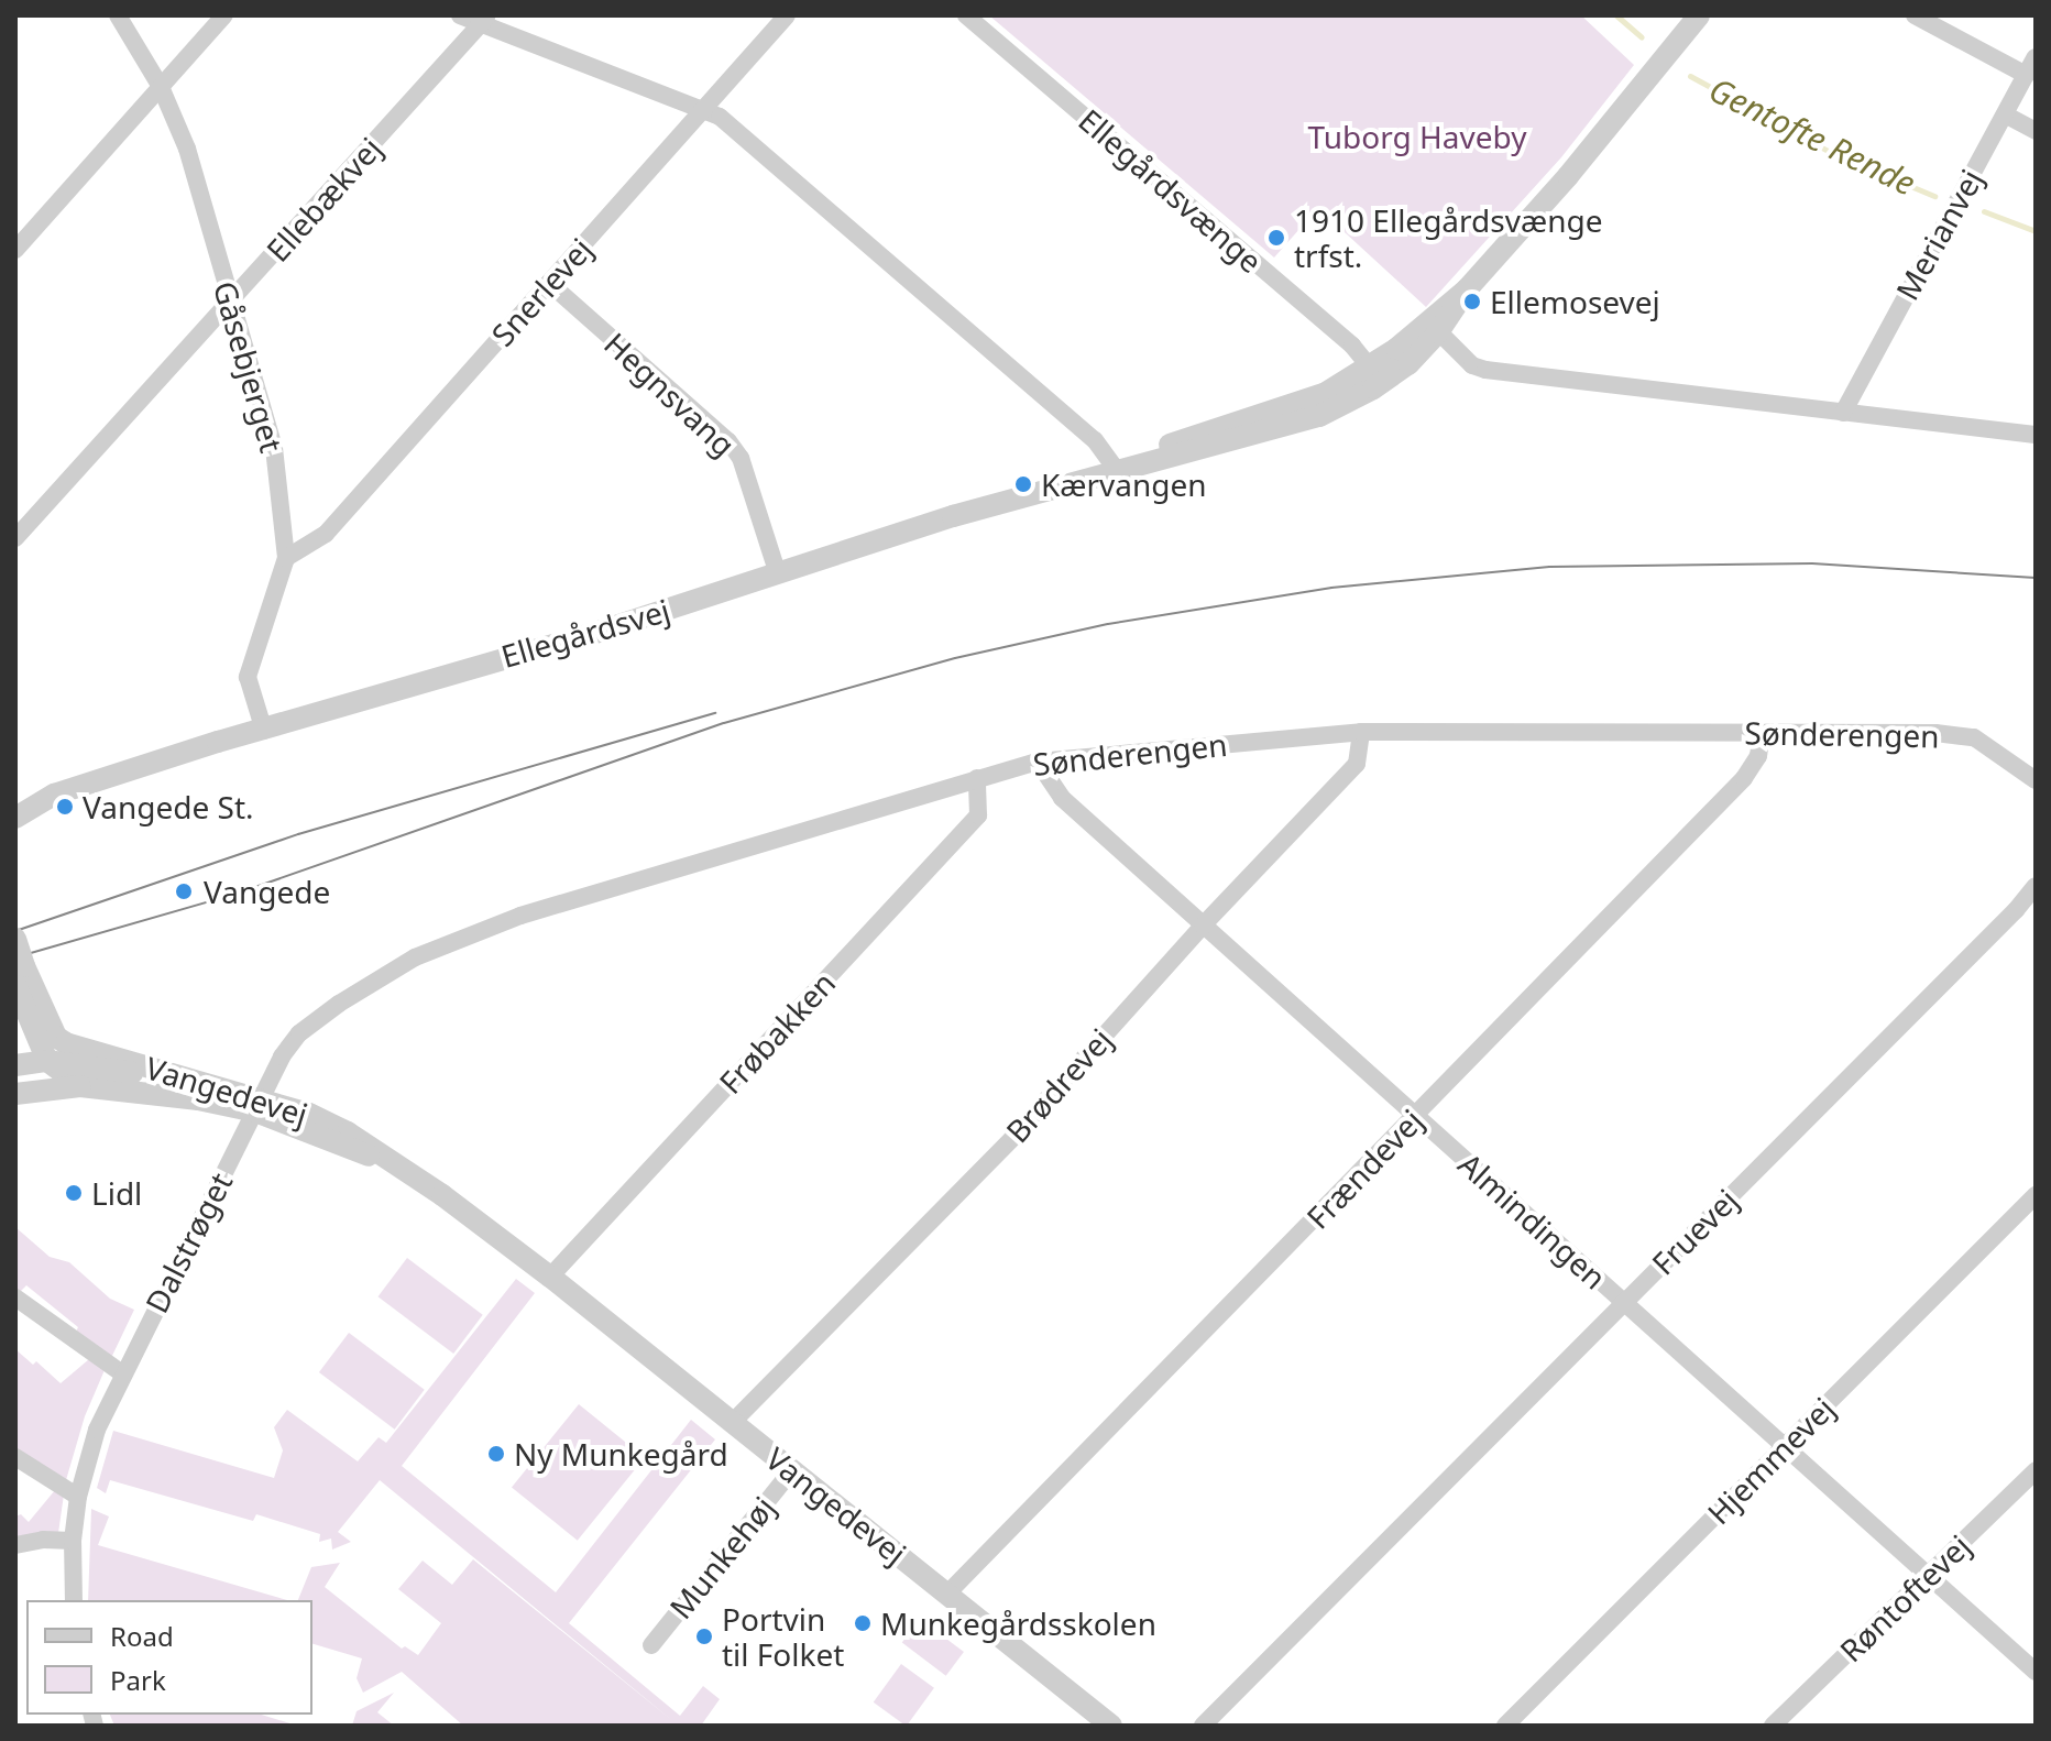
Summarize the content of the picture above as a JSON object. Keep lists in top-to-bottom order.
{
  "streets": {
    "street": [
      "Ellegårdsvænge",
      "Ellebækvej",
      "Merianvej",
      "Snerlevej",
      "Gåsebjerget",
      "Hegnsvang",
      "Ellegårdsvej",
      "Sønderengen",
      "Frøbakken",
      "Brødrevej",
      "Vangedevej",
      "Frændevej",
      "Almindingen",
      "Fruevej",
      "Dalstrøget",
      "Hjemmevej",
      "Munkehøj",
      "Røntoftevej"
    ]
  },
  "crossings": [
    ["Ellegårdsvænge", "Ellegårdsvej"],
    ["Ellebækvej", "Gåsebjerget"],
    ["Snerlevej", "Gåsebjerget"],
    ["Snerlevej", "Hegnsvang"],
    ["Gåsebjerget", "Ellegårdsvej"],
    ["Hegnsvang", "Ellegårdsvej"],
    ["Sønderengen", "Frøbakken"],
    ["Sønderengen", "Brødrevej"],
    ["Sønderengen", "Vangedevej"],
    ["Sønderengen", "Frændevej"],
    ["Sønderengen", "Almindingen"],
    ["Sønderengen", "Dalstrøget"],
    ["Frøbakken", "Vangedevej"],
    ["Brødrevej", "Vangedevej"],
    ["Brødrevej", "Almindingen"],
    ["Vangedevej", "Frændevej"],
    ["Vangedevej", "Dalstrøget"],
    ["Vangedevej", "Munkehøj"],
    ["Frændevej", "Almindingen"],
    ["Almindingen", "Fruevej"],
    ["Almindingen", "Hjemmevej"],
    ["Almindingen", "Røntoftevej"]
  ],
  "water": ["Gentofte Rende"],
  "parks": ["Tuborg Haveby"],
  "places": [
    "1910 Ellegårdsvænge trfst.",
    "Ellemosevej",
    "Kærvangen",
    "Vangede St.",
    "Vangede",
    "Lidl",
    "Ny Munkegård",
    "Munkegårdsskolen",
    "Portvin til Folket"
  ],
  "legend": ["Road", "Park"]
}
